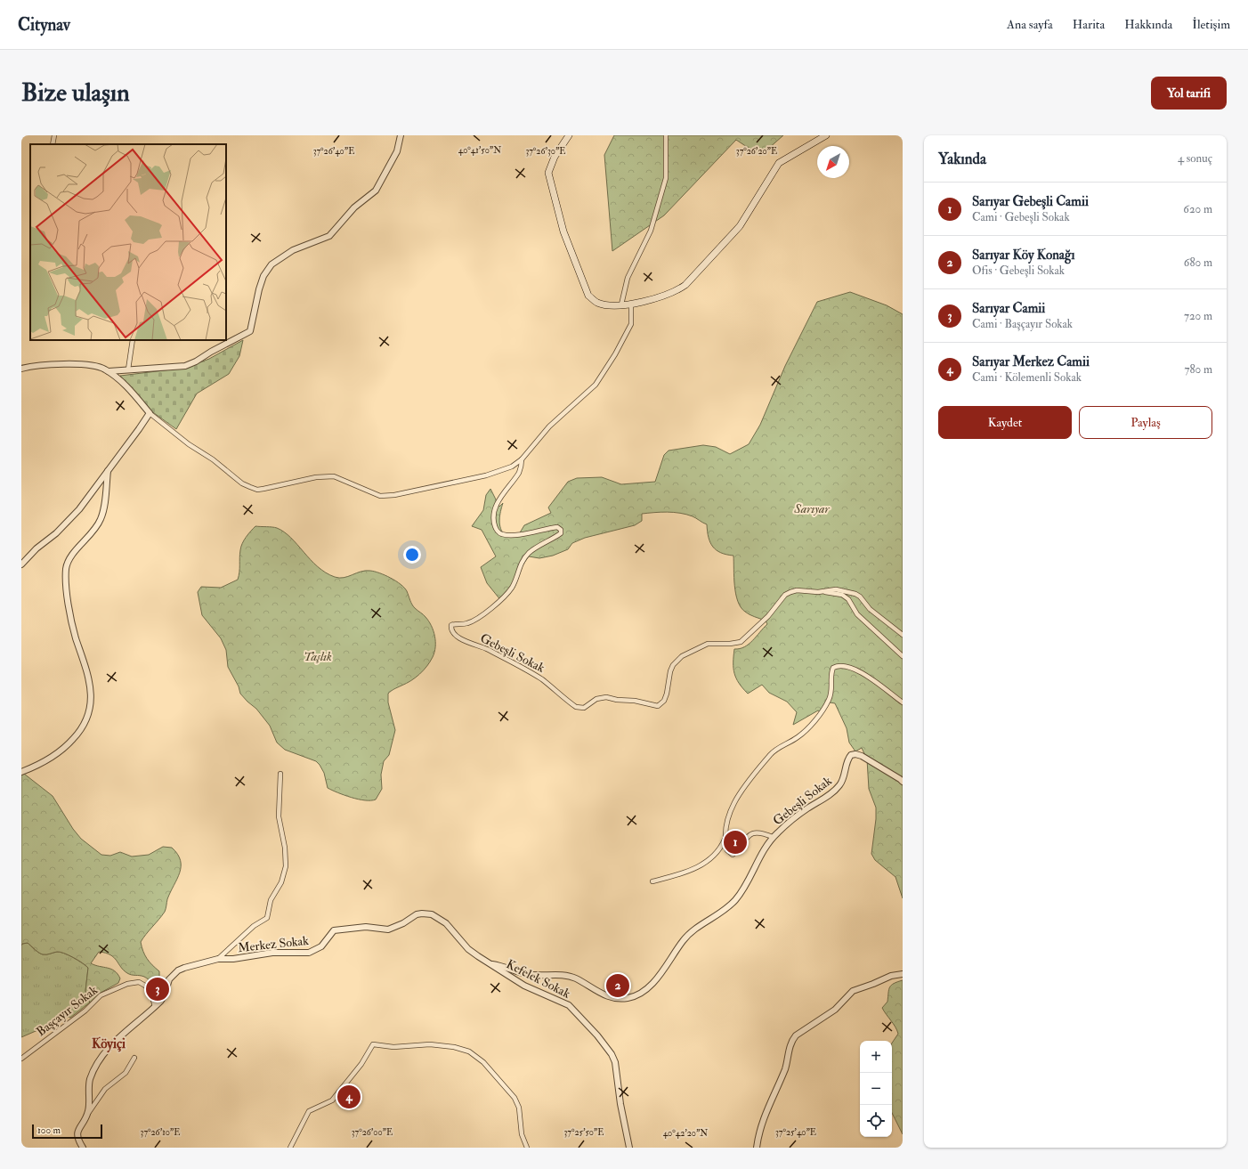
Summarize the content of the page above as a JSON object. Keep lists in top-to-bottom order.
{
  "streets": {
    "street": [
      "Gebeşli Sokak",
      "Merkez Sokak",
      "Kefelek Sokak",
      "Başçayır Sokak"
    ]
  },
  "crossings": [
    ["Gebeşli Sokak", "Merkez Sokak"],
    ["Gebeşli Sokak", "Kefelek Sokak"],
    ["Merkez Sokak", "Kefelek Sokak"],
    ["Merkez Sokak", "Başçayır Sokak"]
  ],
  "districts": ["Köyiçi"],
  "parks": ["Sarıyar", "Taşlık"],
  "scale_bar": "100 m",
  "north": "bottom left",
  "page": {
    "header": "Citynav",
    "nav": [
      "Ana sayfa",
      "Harita",
      "Hakkında",
      "İletişim"
    ],
    "buttons": [
      "Yol tarifi",
      ["Kaydet", "Paylaş"]
    ],
    "title": "Bize ulaşın",
    "heading": ["Yakında", "4 sonuç"],
    "list": [
      {
        "mark": "1",
        "name": "Sarıyar Gebeşli Camii",
        "note": "Cami · Gebeşli Sokak",
        "value": "620 m"
      },
      {
        "mark": "2",
        "name": "Sarıyar Köy Konağı",
        "note": "Ofis · Gebeşli Sokak",
        "value": "680 m"
      },
      {
        "mark": "3",
        "name": "Sarıyar Camii",
        "note": "Cami · Başçayır Sokak",
        "value": "720 m"
      },
      {
        "mark": "4",
        "name": "Sarıyar Merkez Camii",
        "note": "Cami · Kölemenli Sokak",
        "value": "780 m"
      }
    ],
    "pins": [
      "1",
      "2",
      "3",
      "4"
    ],
    "map_buttons": ["+", "−"],
    "scale": "100 m"
  },
  "coordinates": [
    "40°41'50\"N",
    "37°26'40\"E",
    "37°26'30\"E",
    "37°26'20\"E",
    "37°26'10\"E",
    "37°26'00\"E",
    "37°25'50\"E",
    "37°25'40\"E",
    "40°42'20\"N"
  ]
}
